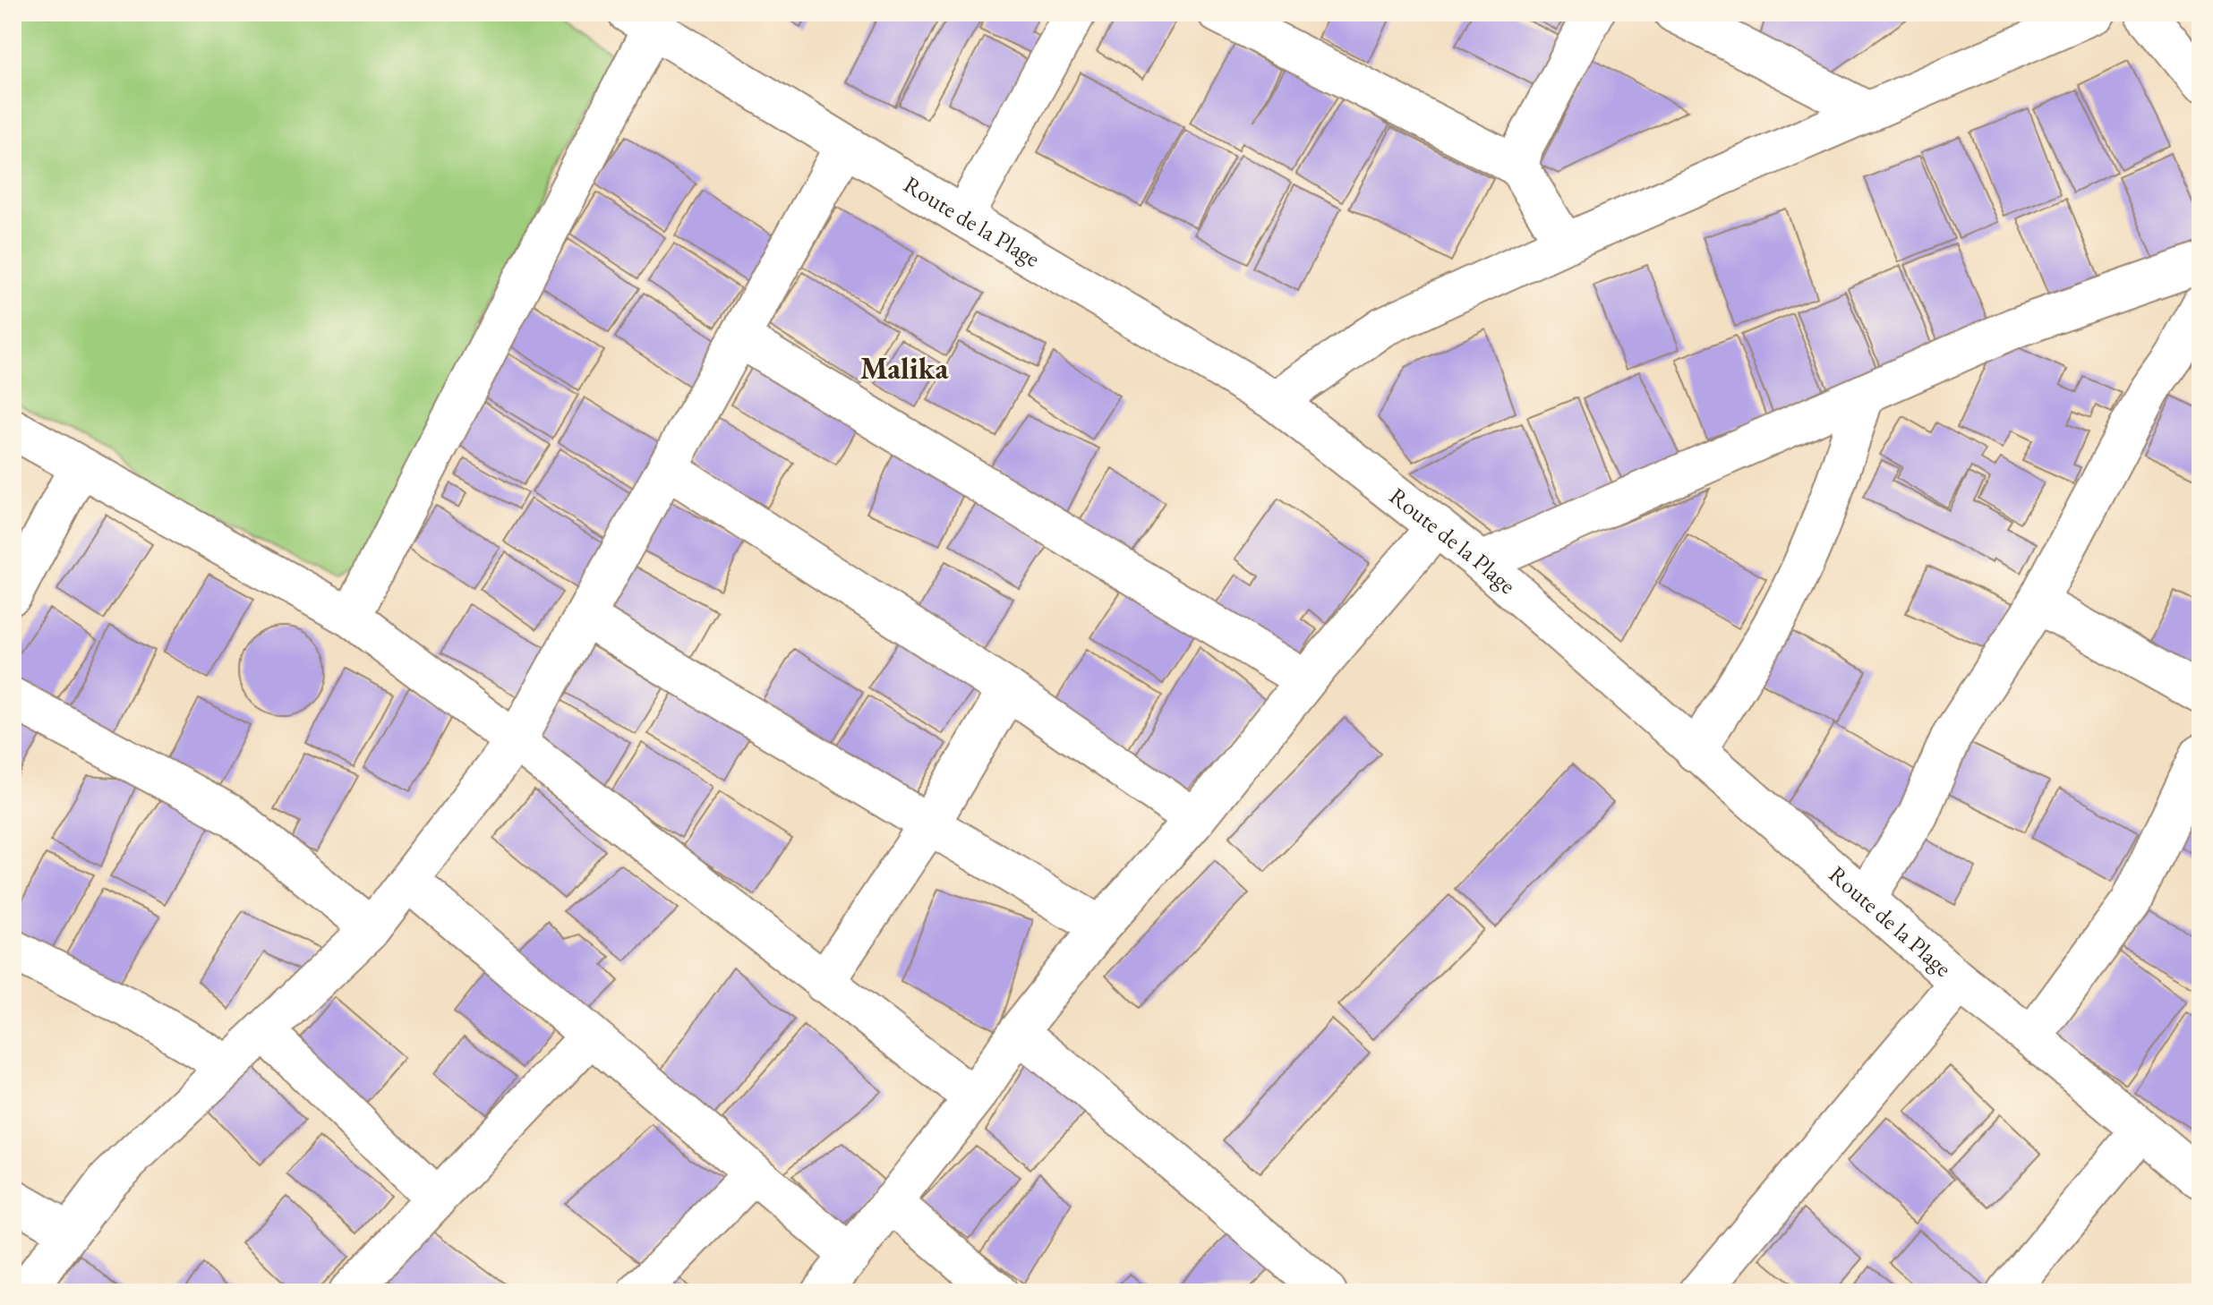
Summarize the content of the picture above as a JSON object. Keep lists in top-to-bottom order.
{
  "streets": {
    "street": ["Route de la Plage"]
  },
  "districts": ["Malika"]
}
